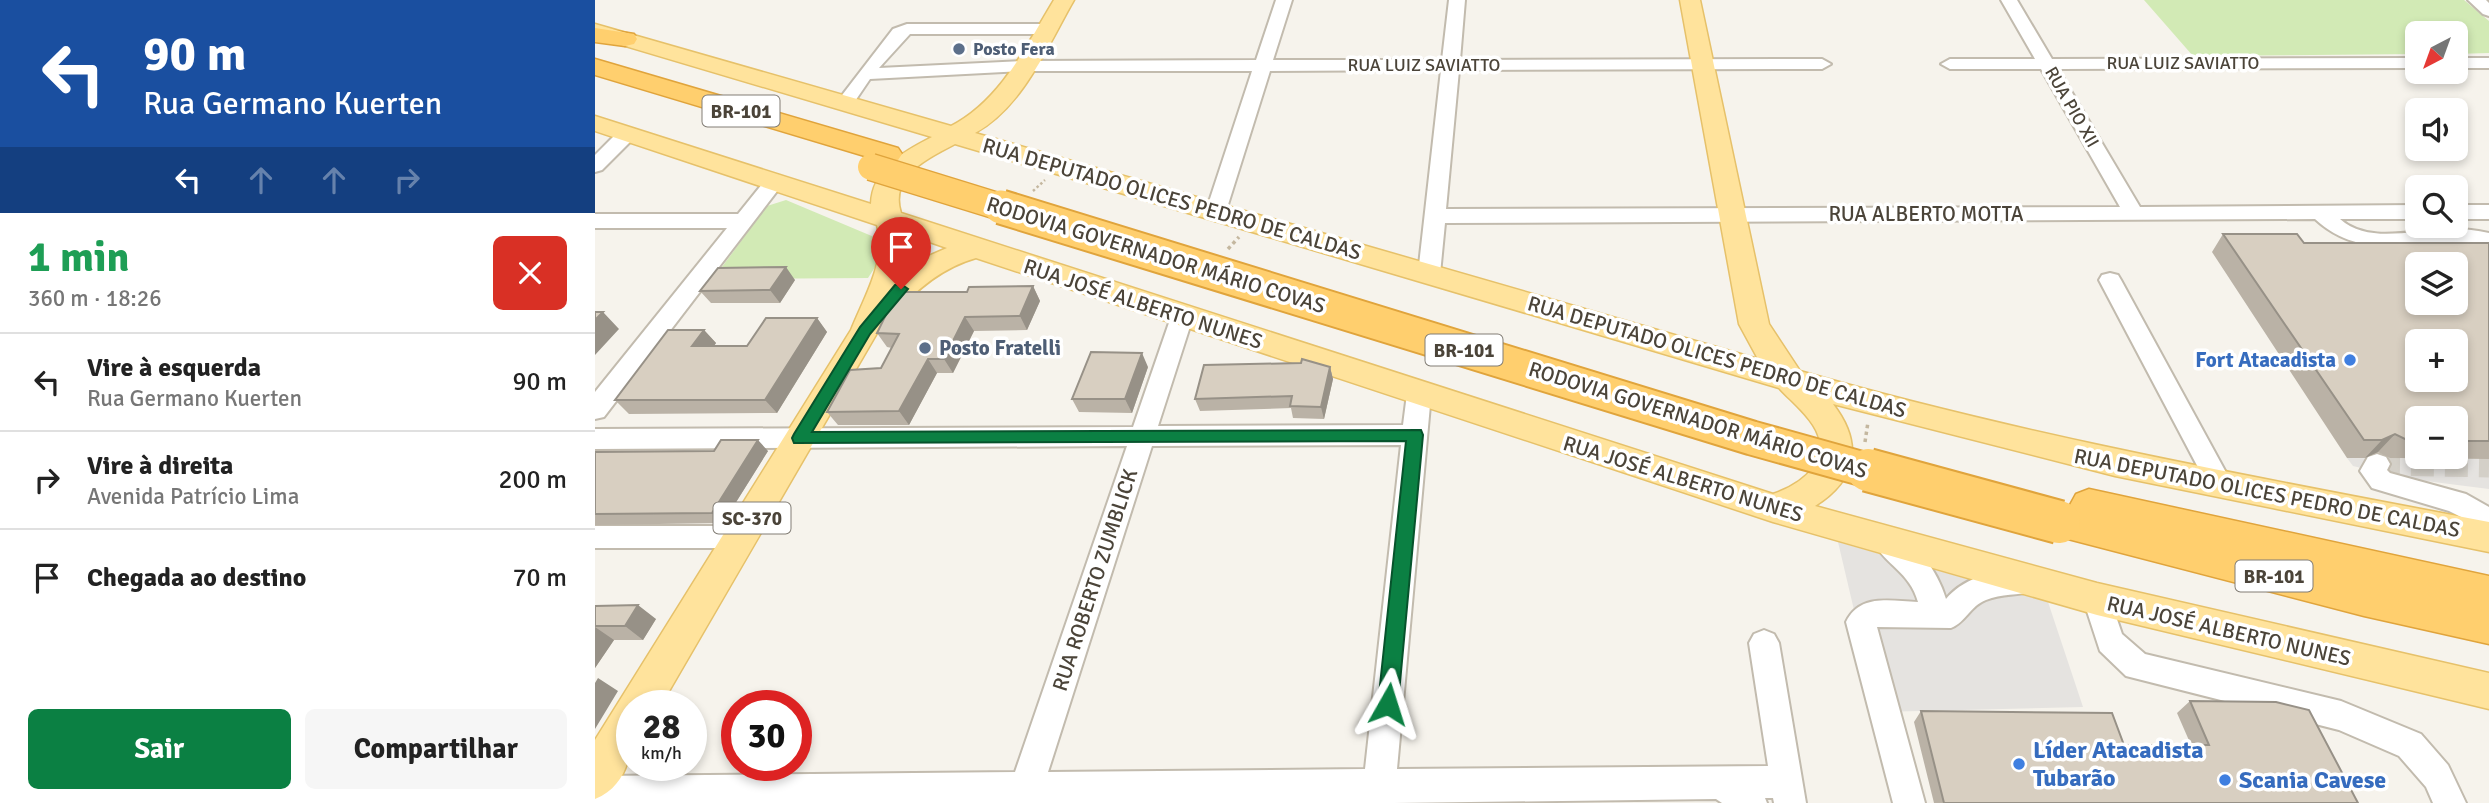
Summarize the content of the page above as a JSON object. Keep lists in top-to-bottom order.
{
  "streets": {
    "highway": ["BR-101", "RODOVIA GOVERNADOR MÁRIO COVAS"],
    "main road": ["RUA DEPUTADO OLICES PEDRO DE CALDAS", "RUA JOSÉ ALBERTO NUNES", "SC-370"],
    "street": [
      "RUA LUIZ SAVIATTO",
      "RUA PIO XII",
      "RUA ALBERTO MOTTA",
      "RUA ROBERTO ZUMBLICK"
    ]
  },
  "crossings": [
    ["RUA LUIZ SAVIATTO", "RUA PIO XII"],
    ["RUA PIO XII", "RUA ALBERTO MOTTA"],
    ["RUA JOSÉ ALBERTO NUNES", "SC-370"],
    ["RUA JOSÉ ALBERTO NUNES", "RUA ROBERTO ZUMBLICK"]
  ],
  "places": [
    "Posto Fera",
    "Posto Fratelli",
    "Fort Atacadista",
    "Líder Atacadista Tubarão",
    "Scania Cavese"
  ],
  "north": "bottom left",
  "page": {
    "turn": ["90 m", "Rua Germano Kuerten"],
    "map_buttons": ["+", "−"],
    "heading": ["1 min", "360 m · 18:26"],
    "list": [
      {
        "name": "Vire à esquerda",
        "note": "Rua Germano Kuerten",
        "value": "90 m"
      },
      {
        "name": "Vire à direita",
        "note": "Avenida Patrício Lima",
        "value": "200 m"
      },
      {
        "name": "Chegada ao destino",
        "value": "70 m"
      }
    ],
    "speed": "28 km/h",
    "limit": "30",
    "buttons": ["Sair", "Compartilhar"]
  }
}
